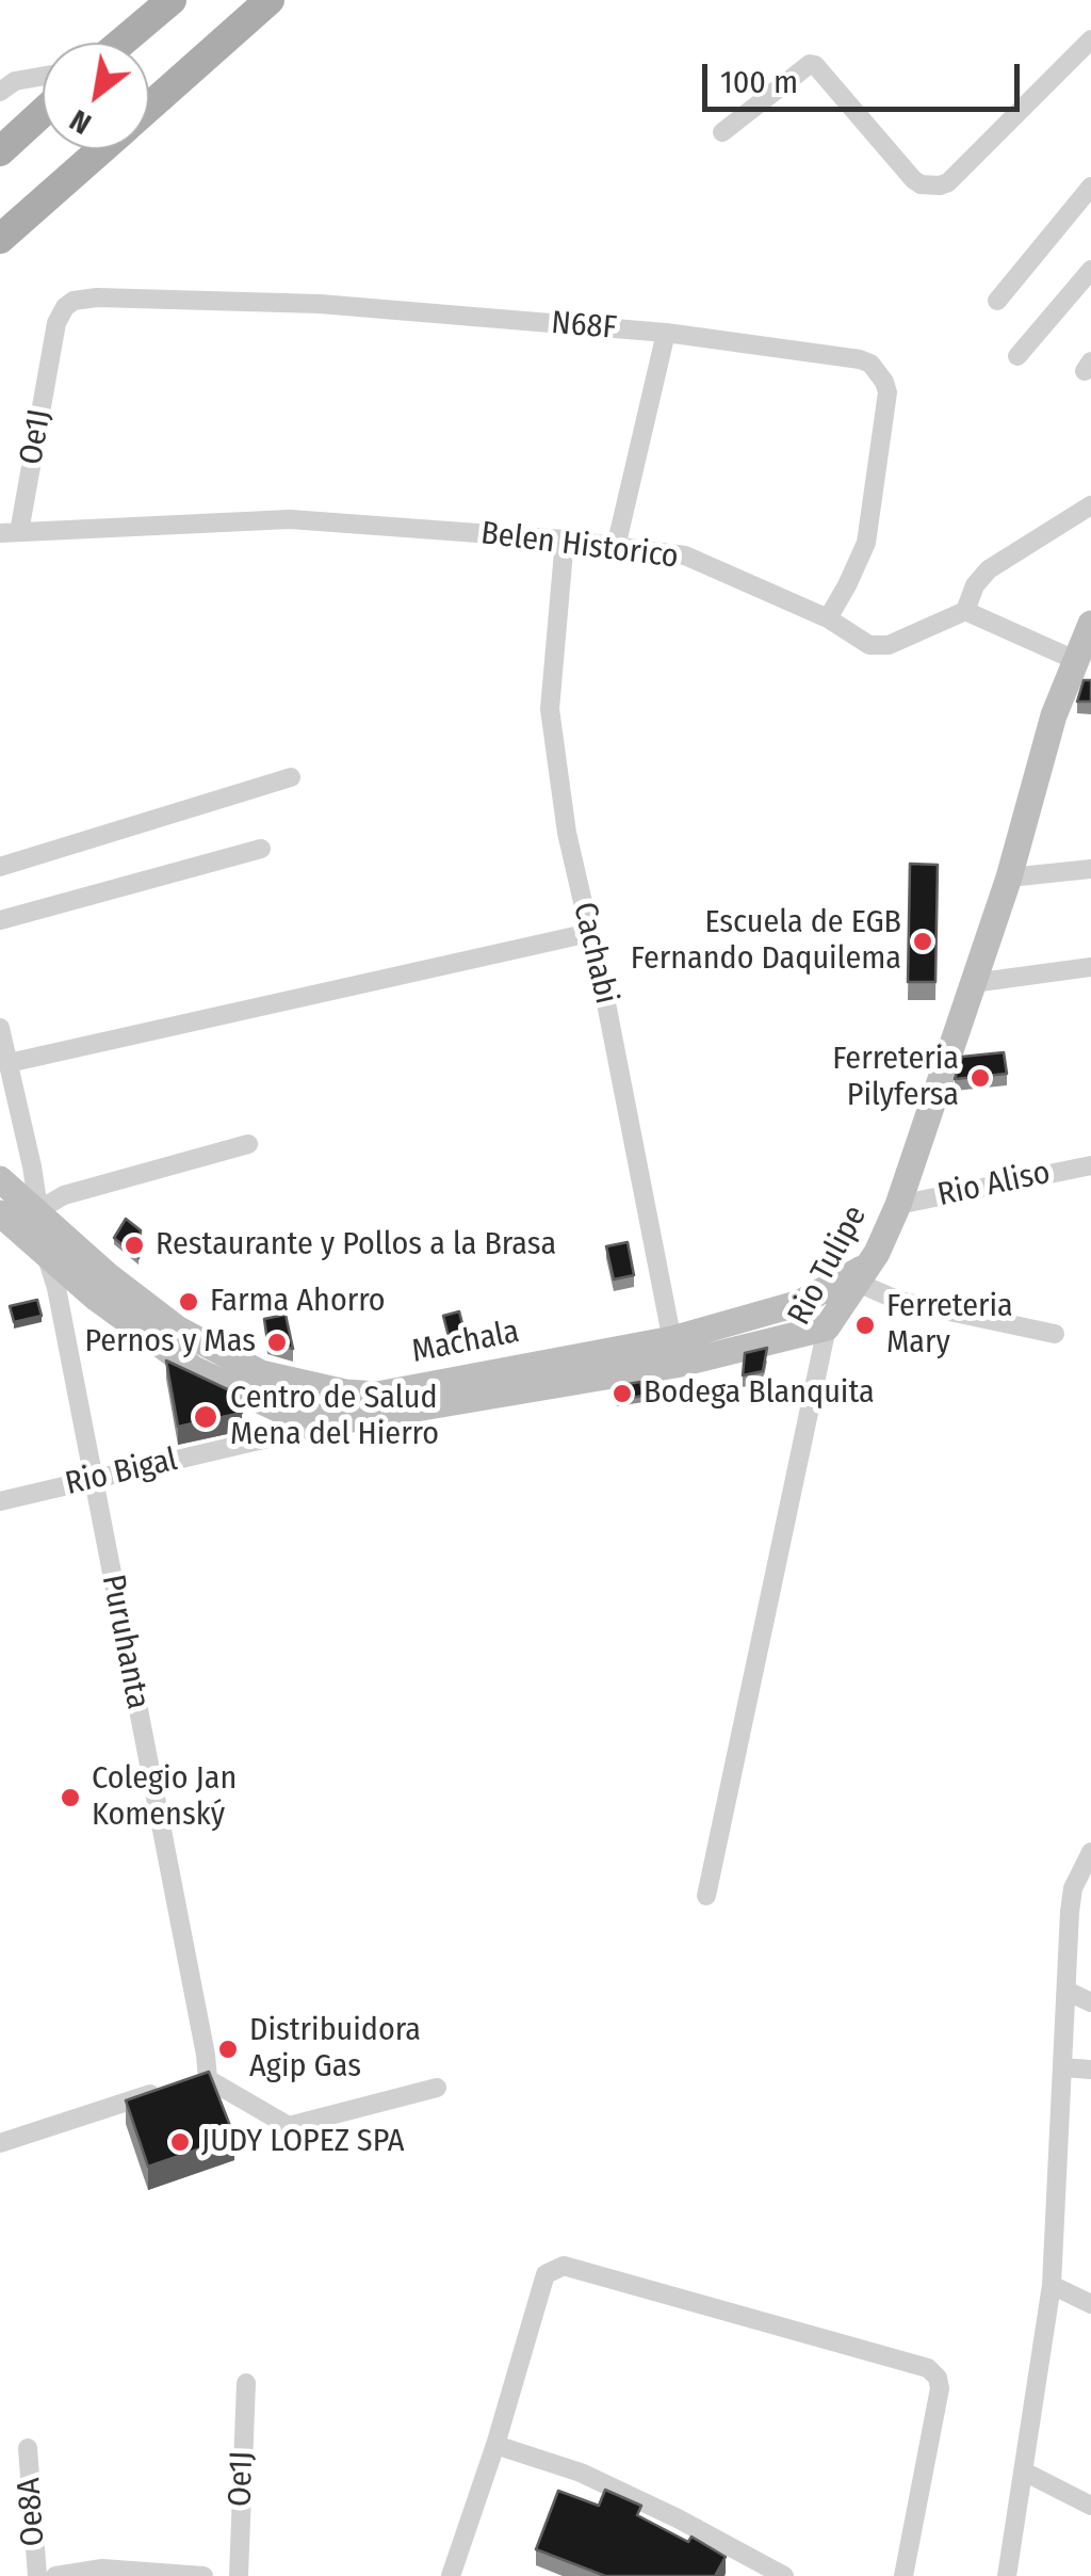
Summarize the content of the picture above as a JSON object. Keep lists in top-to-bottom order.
{
  "streets": {
    "main road": ["Rio Tulipe", "Machala"],
    "street": [
      "N68F",
      "Oe1J",
      "Belen Historico",
      "Cachabi",
      "Rio Aliso",
      "Rio Bigal",
      "Puruhanta",
      "Oe8A"
    ]
  },
  "crossings": [
    ["N68F", "Oe1J"],
    ["N68F", "Belen Historico"],
    ["Oe1J", "Belen Historico"],
    ["Belen Historico", "Cachabi"],
    ["Cachabi", "Machala"],
    ["Rio Aliso", "Rio Tulipe"],
    ["Rio Tulipe", "Machala"],
    ["Machala", "Rio Bigal"],
    ["Machala", "Puruhanta"],
    ["Rio Bigal", "Puruhanta"]
  ],
  "places": [
    "Escuela de EGB Fernando Daquilema",
    "Ferreteria Pilyfersa",
    "Restaurante y Pollos a la Brasa",
    "Farma Ahorro",
    "Ferreteria Mary",
    "Pernos y Mas",
    "Bodega Blanquita",
    "Centro de Salud Mena del Hierro",
    "Colegio Jan Komenský",
    "Distribuidora Agip Gas",
    "JUDY LOPEZ SPA"
  ],
  "scale_bar": "100 m",
  "north": "bottom left"
}
